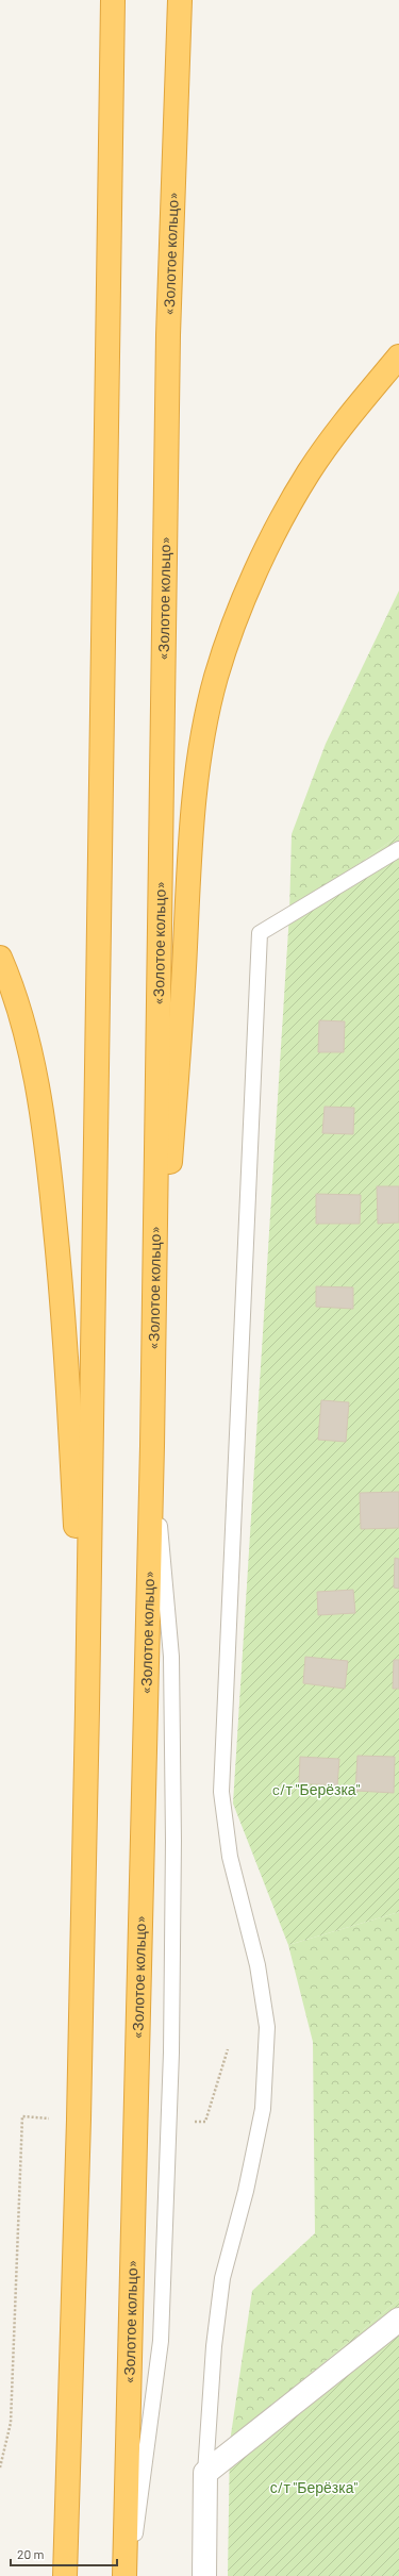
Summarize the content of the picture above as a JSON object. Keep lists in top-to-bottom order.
{
  "streets": {
    "highway": ["«Золотое кольцо»"]
  },
  "parks": ["c/т \"Берёзка\"", "с/т \"Берёзка\""],
  "scale_bar": "20 m"
}
